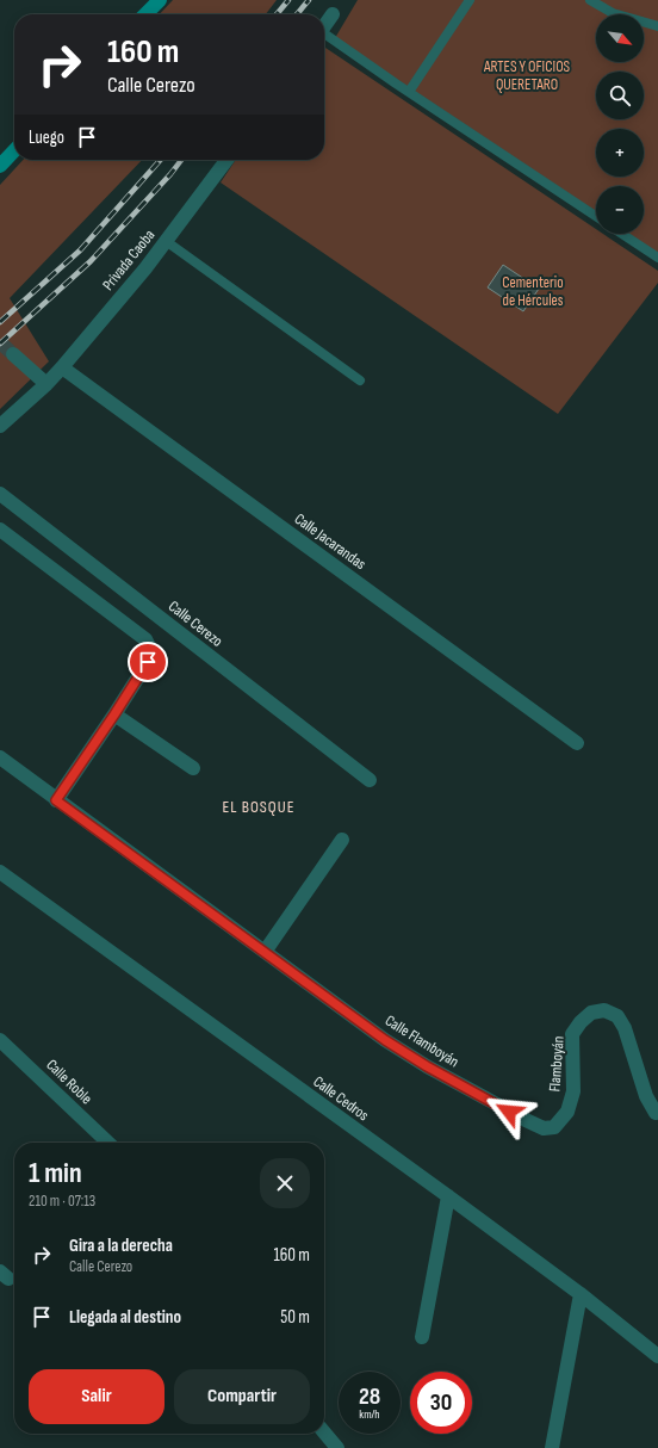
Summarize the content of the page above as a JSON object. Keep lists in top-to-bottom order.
{
  "streets": {
    "street": [
      "Privada Caoba",
      "Calle Jacarandas",
      "Calle Cerezo",
      "Calle Flamboyán",
      "Flamboyán",
      "Calle Roble",
      "Calle Cedros"
    ]
  },
  "crossings": [
    ["Privada Caoba", "Calle Jacarandas"],
    ["Calle Flamboyán", "Flamboyán"]
  ],
  "districts": ["EL BOSQUE"],
  "parks": ["ARTES Y OFICIOS QUERETARO", "Cementerio de Hércules"],
  "north": "bottom right",
  "page": {
    "map_buttons": ["+", "−"],
    "turn": ["160 m", "Calle Cerezo"],
    "then": "Luego",
    "heading": ["1 min", "210 m · 07:13"],
    "list": [
      {
        "name": "Gira a la derecha",
        "note": "Calle Cerezo",
        "value": "160 m"
      },
      {
        "name": "Llegada al destino",
        "value": "50 m"
      }
    ],
    "buttons": ["Salir", "Compartir"],
    "speed": "28 km/h",
    "limit": "30"
  }
}
